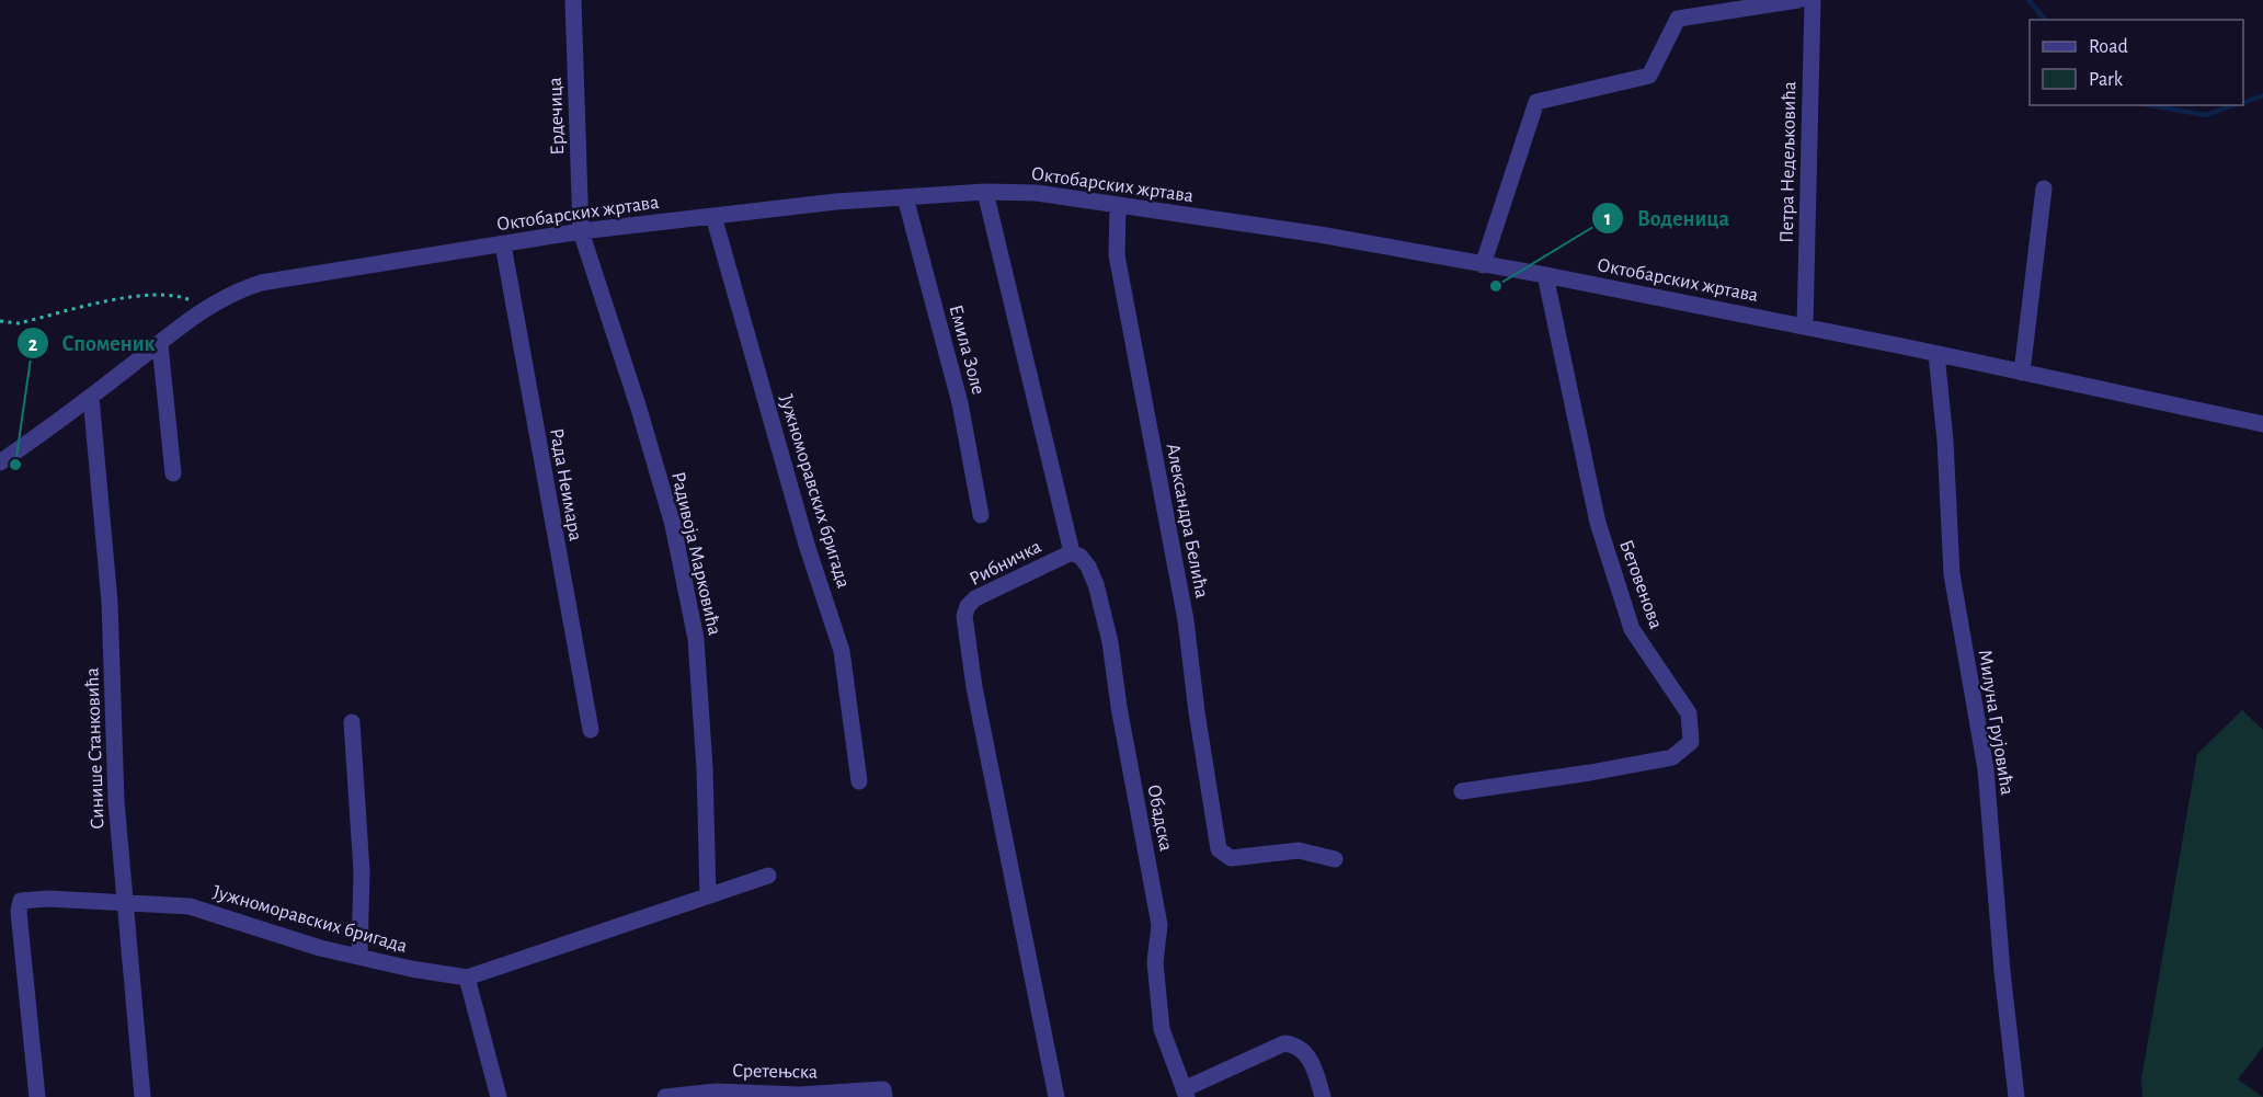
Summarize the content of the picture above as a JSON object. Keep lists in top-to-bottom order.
{
  "streets": {
    "street": [
      "Ердечица",
      "Петра Недељковића",
      "Октобарских жртава",
      "Емила Золе",
      "Рада Неимара",
      "Јужноморавских бригада",
      "Александра Белића",
      "Радивоја Марковића",
      "Рибничка",
      "Бетовенова",
      "Милуна Грујовића",
      "Синише Станковића",
      "Обадска",
      "Сретењска"
    ]
  },
  "crossings": [
    ["Ердечица", "Октобарских жртава"],
    ["Ердечица", "Радивоја Марковића"],
    ["Петра Недељковића", "Октобарских жртава"],
    ["Октобарских жртава", "Емила Золе"],
    ["Октобарских жртава", "Рада Неимара"],
    ["Октобарских жртава", "Јужноморавских бригада"],
    ["Октобарских жртава", "Александра Белића"],
    ["Октобарских жртава", "Радивоја Марковића"],
    ["Октобарских жртава", "Рибничка"],
    ["Октобарских жртава", "Бетовенова"],
    ["Октобарских жртава", "Милуна Грујовића"],
    ["Октобарских жртава", "Синише Станковића"],
    ["Јужноморавских бригада", "Радивоја Марковића"],
    ["Јужноморавских бригада", "Синише Станковића"],
    ["Рибничка", "Обадска"]
  ],
  "places": ["Воденица", "Споменик"],
  "legend": ["Road", "Park"]
}
